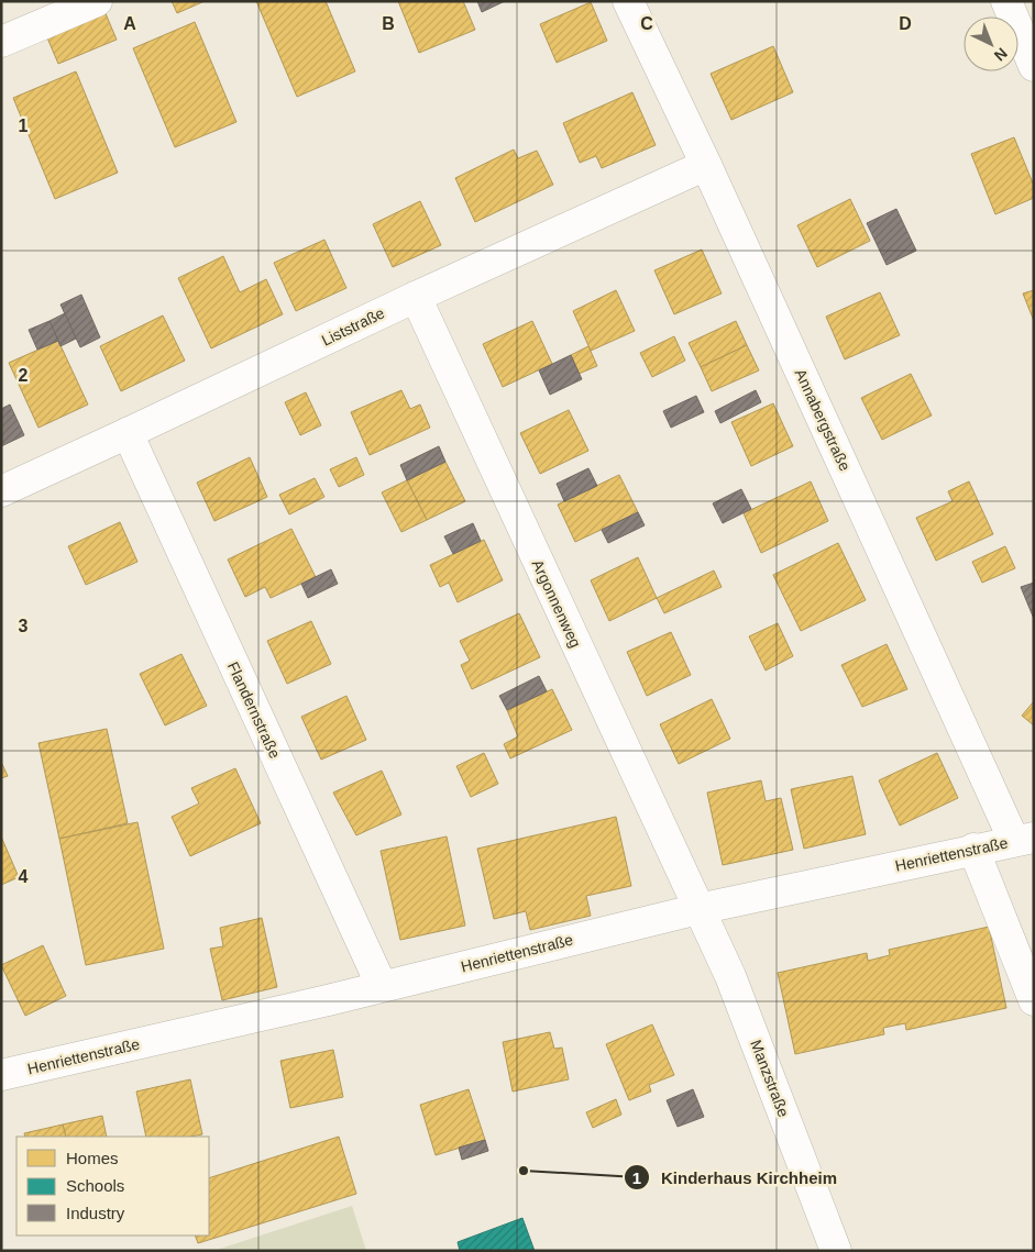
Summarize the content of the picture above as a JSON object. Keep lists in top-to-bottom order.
{
  "streets": {
    "street": [
      "Liststraße",
      "Annabergstraße",
      "Argonnenweg",
      "Flandernstraße",
      "Henriettenstraße",
      "Manzstraße"
    ]
  },
  "crossings": [
    ["Liststraße", "Annabergstraße"],
    ["Liststraße", "Argonnenweg"],
    ["Liststraße", "Flandernstraße"],
    ["Annabergstraße", "Henriettenstraße"],
    ["Argonnenweg", "Henriettenstraße"],
    ["Argonnenweg", "Manzstraße"],
    ["Flandernstraße", "Henriettenstraße"],
    ["Henriettenstraße", "Manzstraße"]
  ],
  "places": ["Kinderhaus Kirchheim"],
  "legend": ["Homes", "Schools", "Industry"],
  "north": "bottom right",
  "grid": {
    "columns": [
      "A",
      "B",
      "C",
      "D"
    ],
    "rows": [
      "1",
      "2",
      "3",
      "4"
    ]
  }
}
